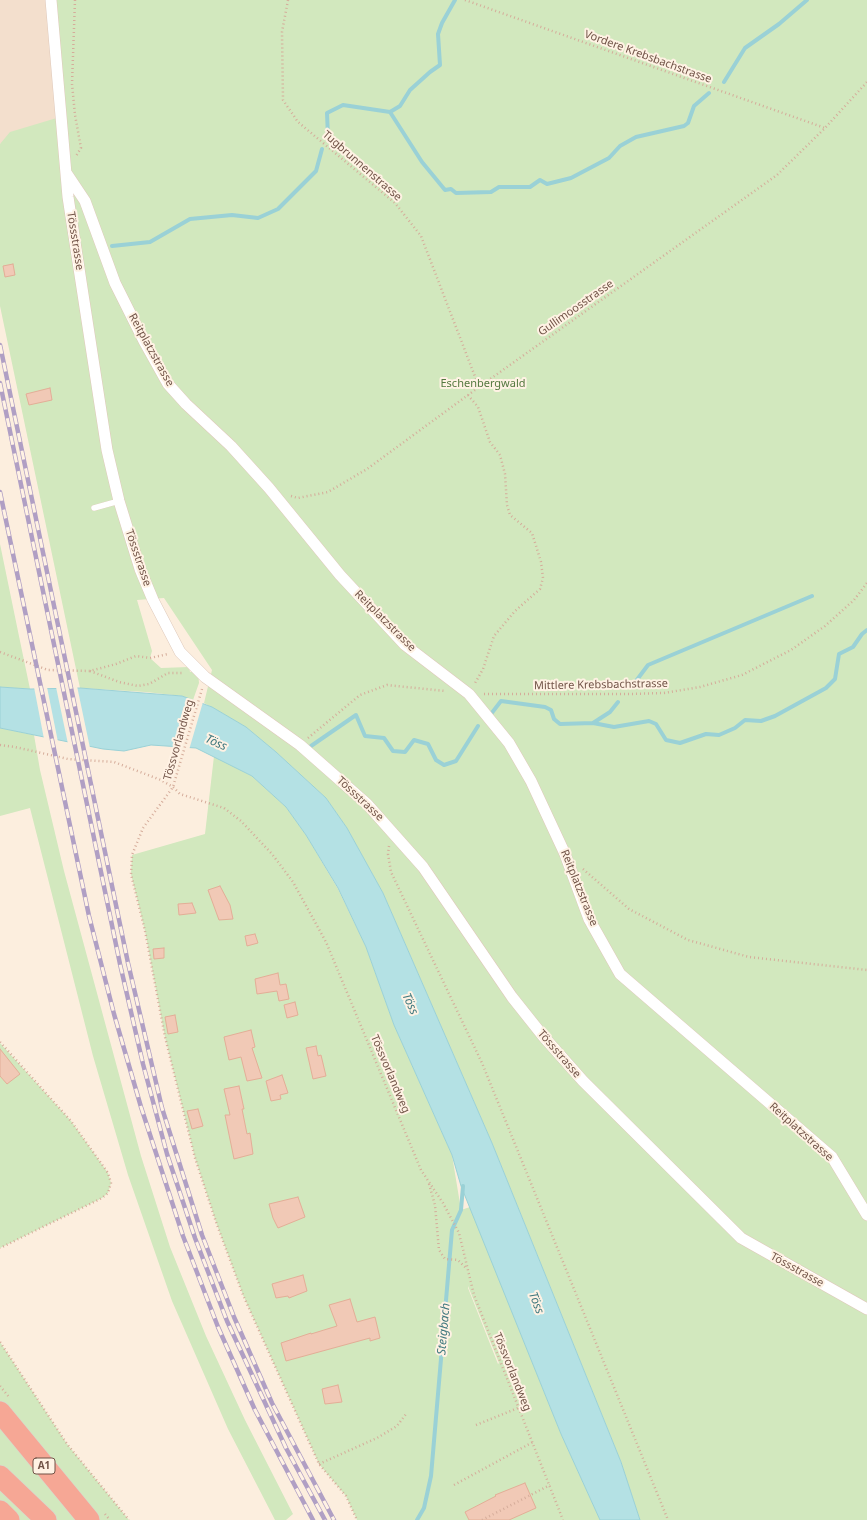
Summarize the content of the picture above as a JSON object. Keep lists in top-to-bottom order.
{
  "streets": {
    "highway": ["A1"],
    "street": ["Tössstrasse", "Reitplatzstrasse"],
    "path": [
      "Vordere Krebsbachstrasse",
      "Tugbrunnenstrasse",
      "Gullimoosstrasse",
      "Mittlere Krebsbachstrasse",
      "Tössvorlandweg"
    ]
  },
  "crossings": [
    ["Vordere Krebsbachstrasse", "Gullimoosstrasse"],
    ["Tugbrunnenstrasse", "Gullimoosstrasse"],
    ["Tössstrasse", "Reitplatzstrasse"],
    ["Tössstrasse", "Mittlere Krebsbachstrasse"],
    ["Gullimoosstrasse", "Reitplatzstrasse"],
    ["Reitplatzstrasse", "Mittlere Krebsbachstrasse"]
  ],
  "water": ["Töss", "Steigbach"],
  "parks": ["Eschenbergwald"]
}
